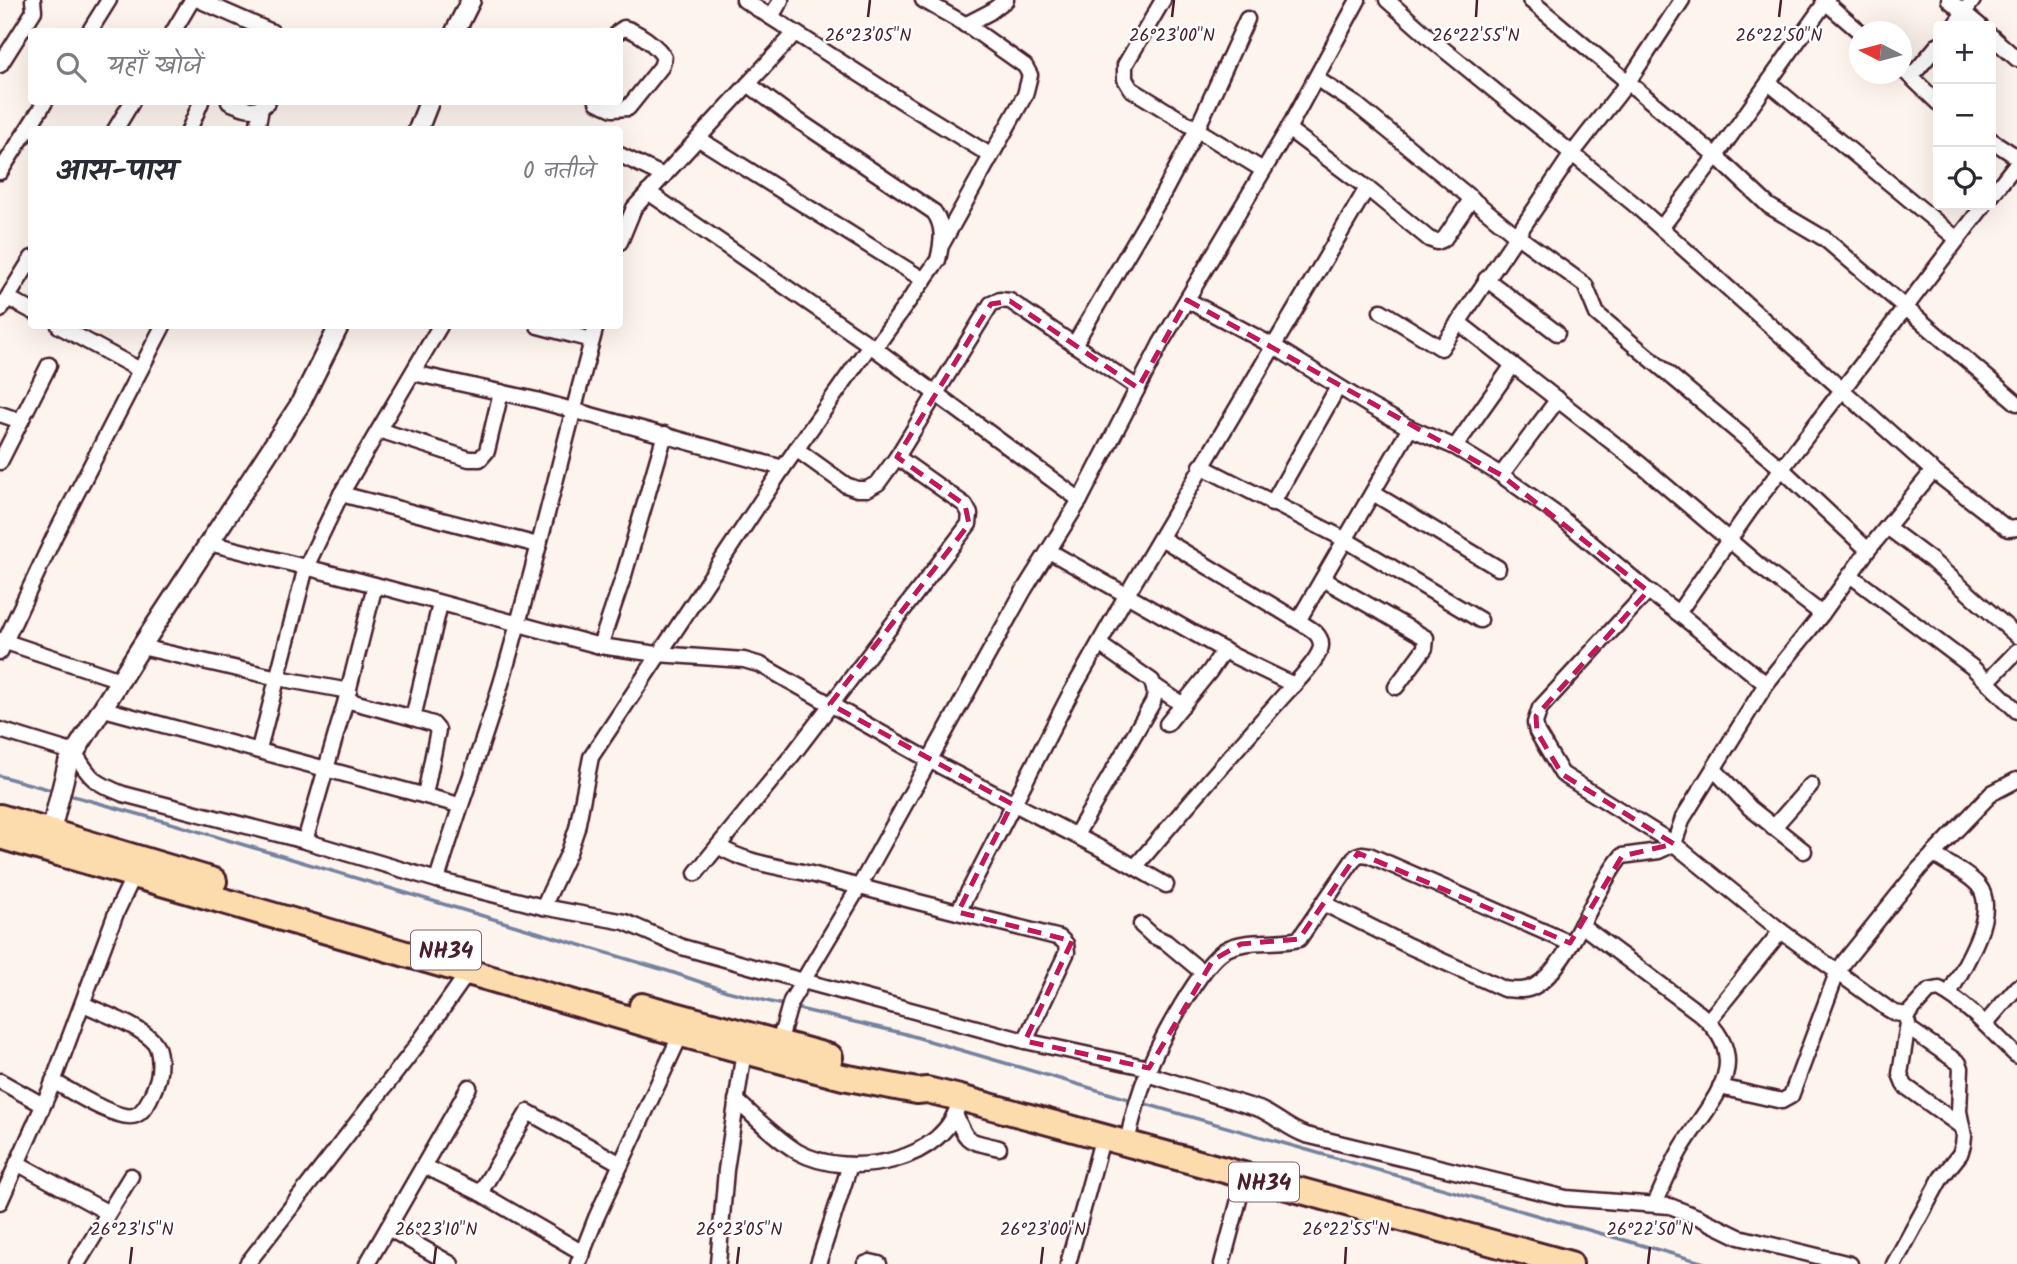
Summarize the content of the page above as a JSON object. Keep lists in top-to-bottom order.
{
  "streets": {
    "highway": ["NH34"]
  },
  "north": "left",
  "page": {
    "map_buttons": ["+", "−"],
    "search": "यहाँ खोजें",
    "heading": ["आस-पास", "0 नतीजे"]
  },
  "coordinates": [
    "26°23'05\"N",
    "26°23'00\"N",
    "26°22'55\"N",
    "26°22'50\"N",
    "26°23'15\"N",
    "26°23'10\"N"
  ]
}
